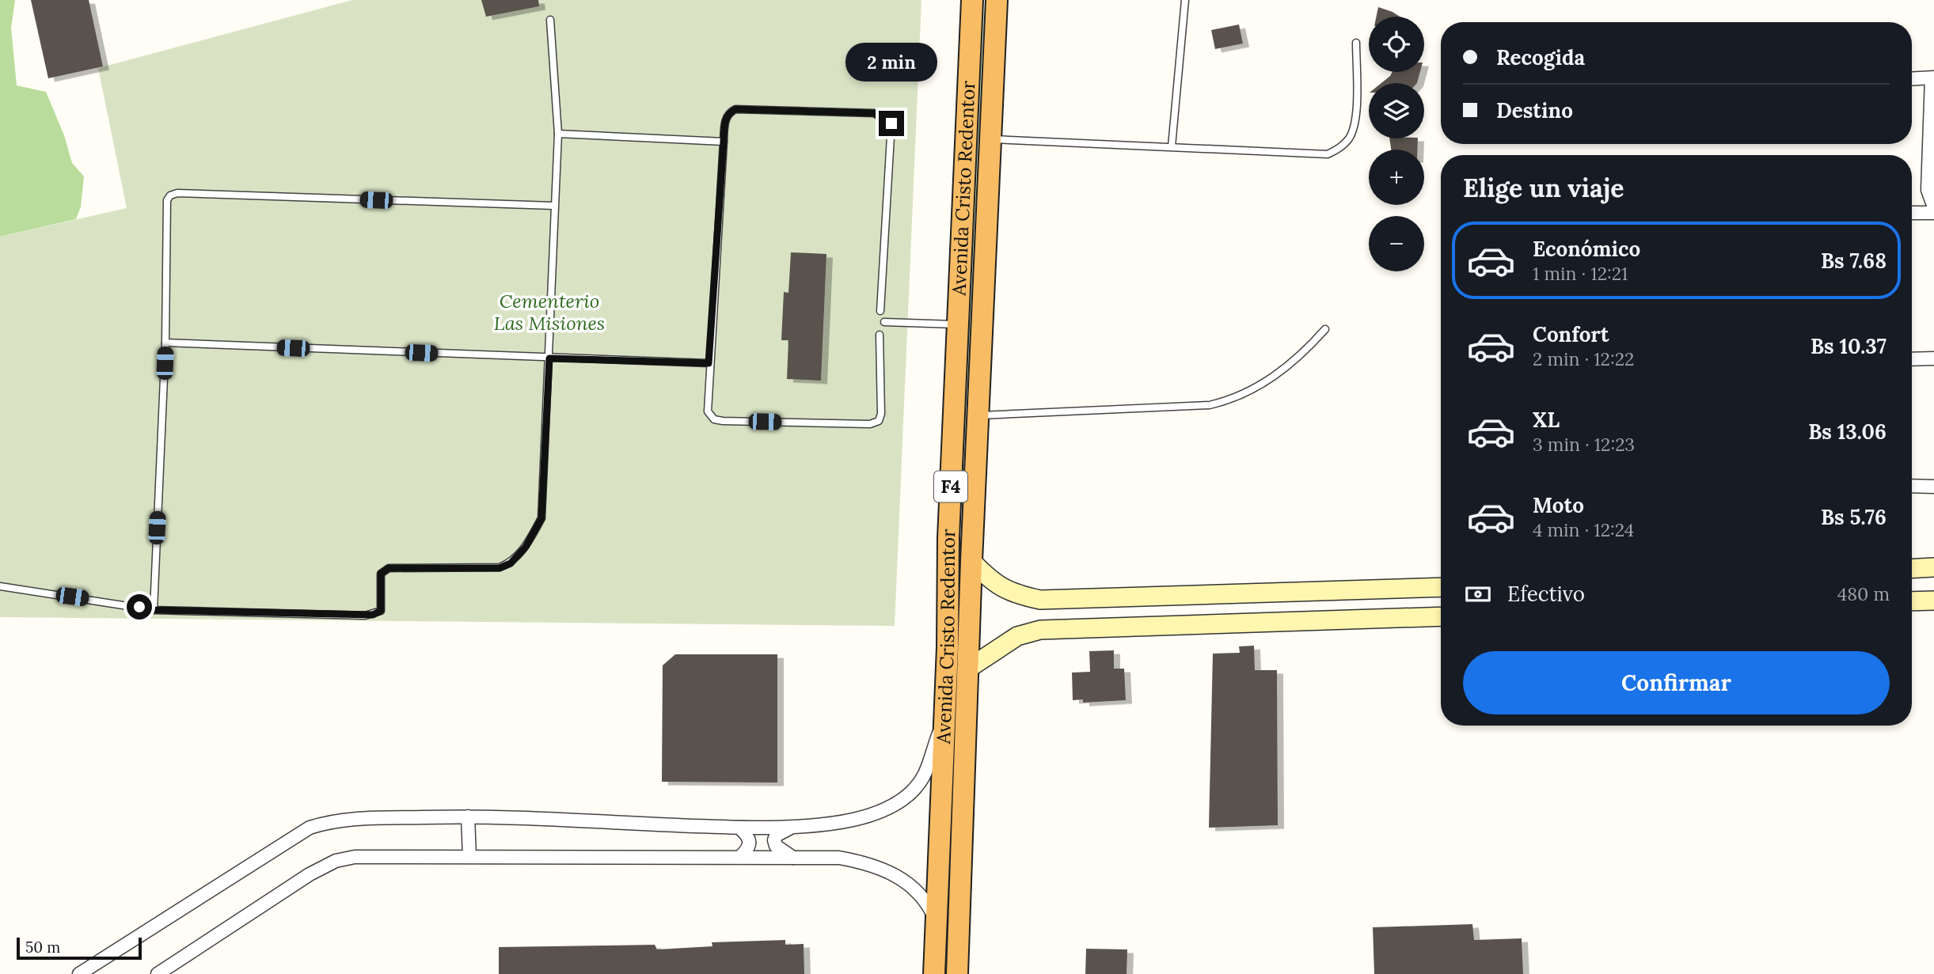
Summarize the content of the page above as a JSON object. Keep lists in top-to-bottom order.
{
  "streets": {
    "highway": ["Avenida Cristo Redentor", "F4"]
  },
  "parks": ["Cementerio Las Misiones"],
  "scale_bar": "50 m",
  "page": {
    "map_buttons": ["+", "−"],
    "banner": ["Recogida", "Destino"],
    "bubble": "2 min",
    "heading": "Elige un viaje",
    "list": [
      {
        "name": "Económico",
        "note": "1 min · 12:21",
        "value": "Bs 7.68"
      },
      {
        "name": "Confort",
        "note": "2 min · 12:22",
        "value": "Bs 10.37"
      },
      {
        "name": "XL",
        "note": "3 min · 12:23",
        "value": "Bs 13.06"
      },
      {
        "name": "Moto",
        "note": "4 min · 12:24",
        "value": "Bs 5.76"
      }
    ],
    "pay": ["Efectivo", "480 m"],
    "buttons": "Confirmar",
    "scale": "50 m"
  }
}
